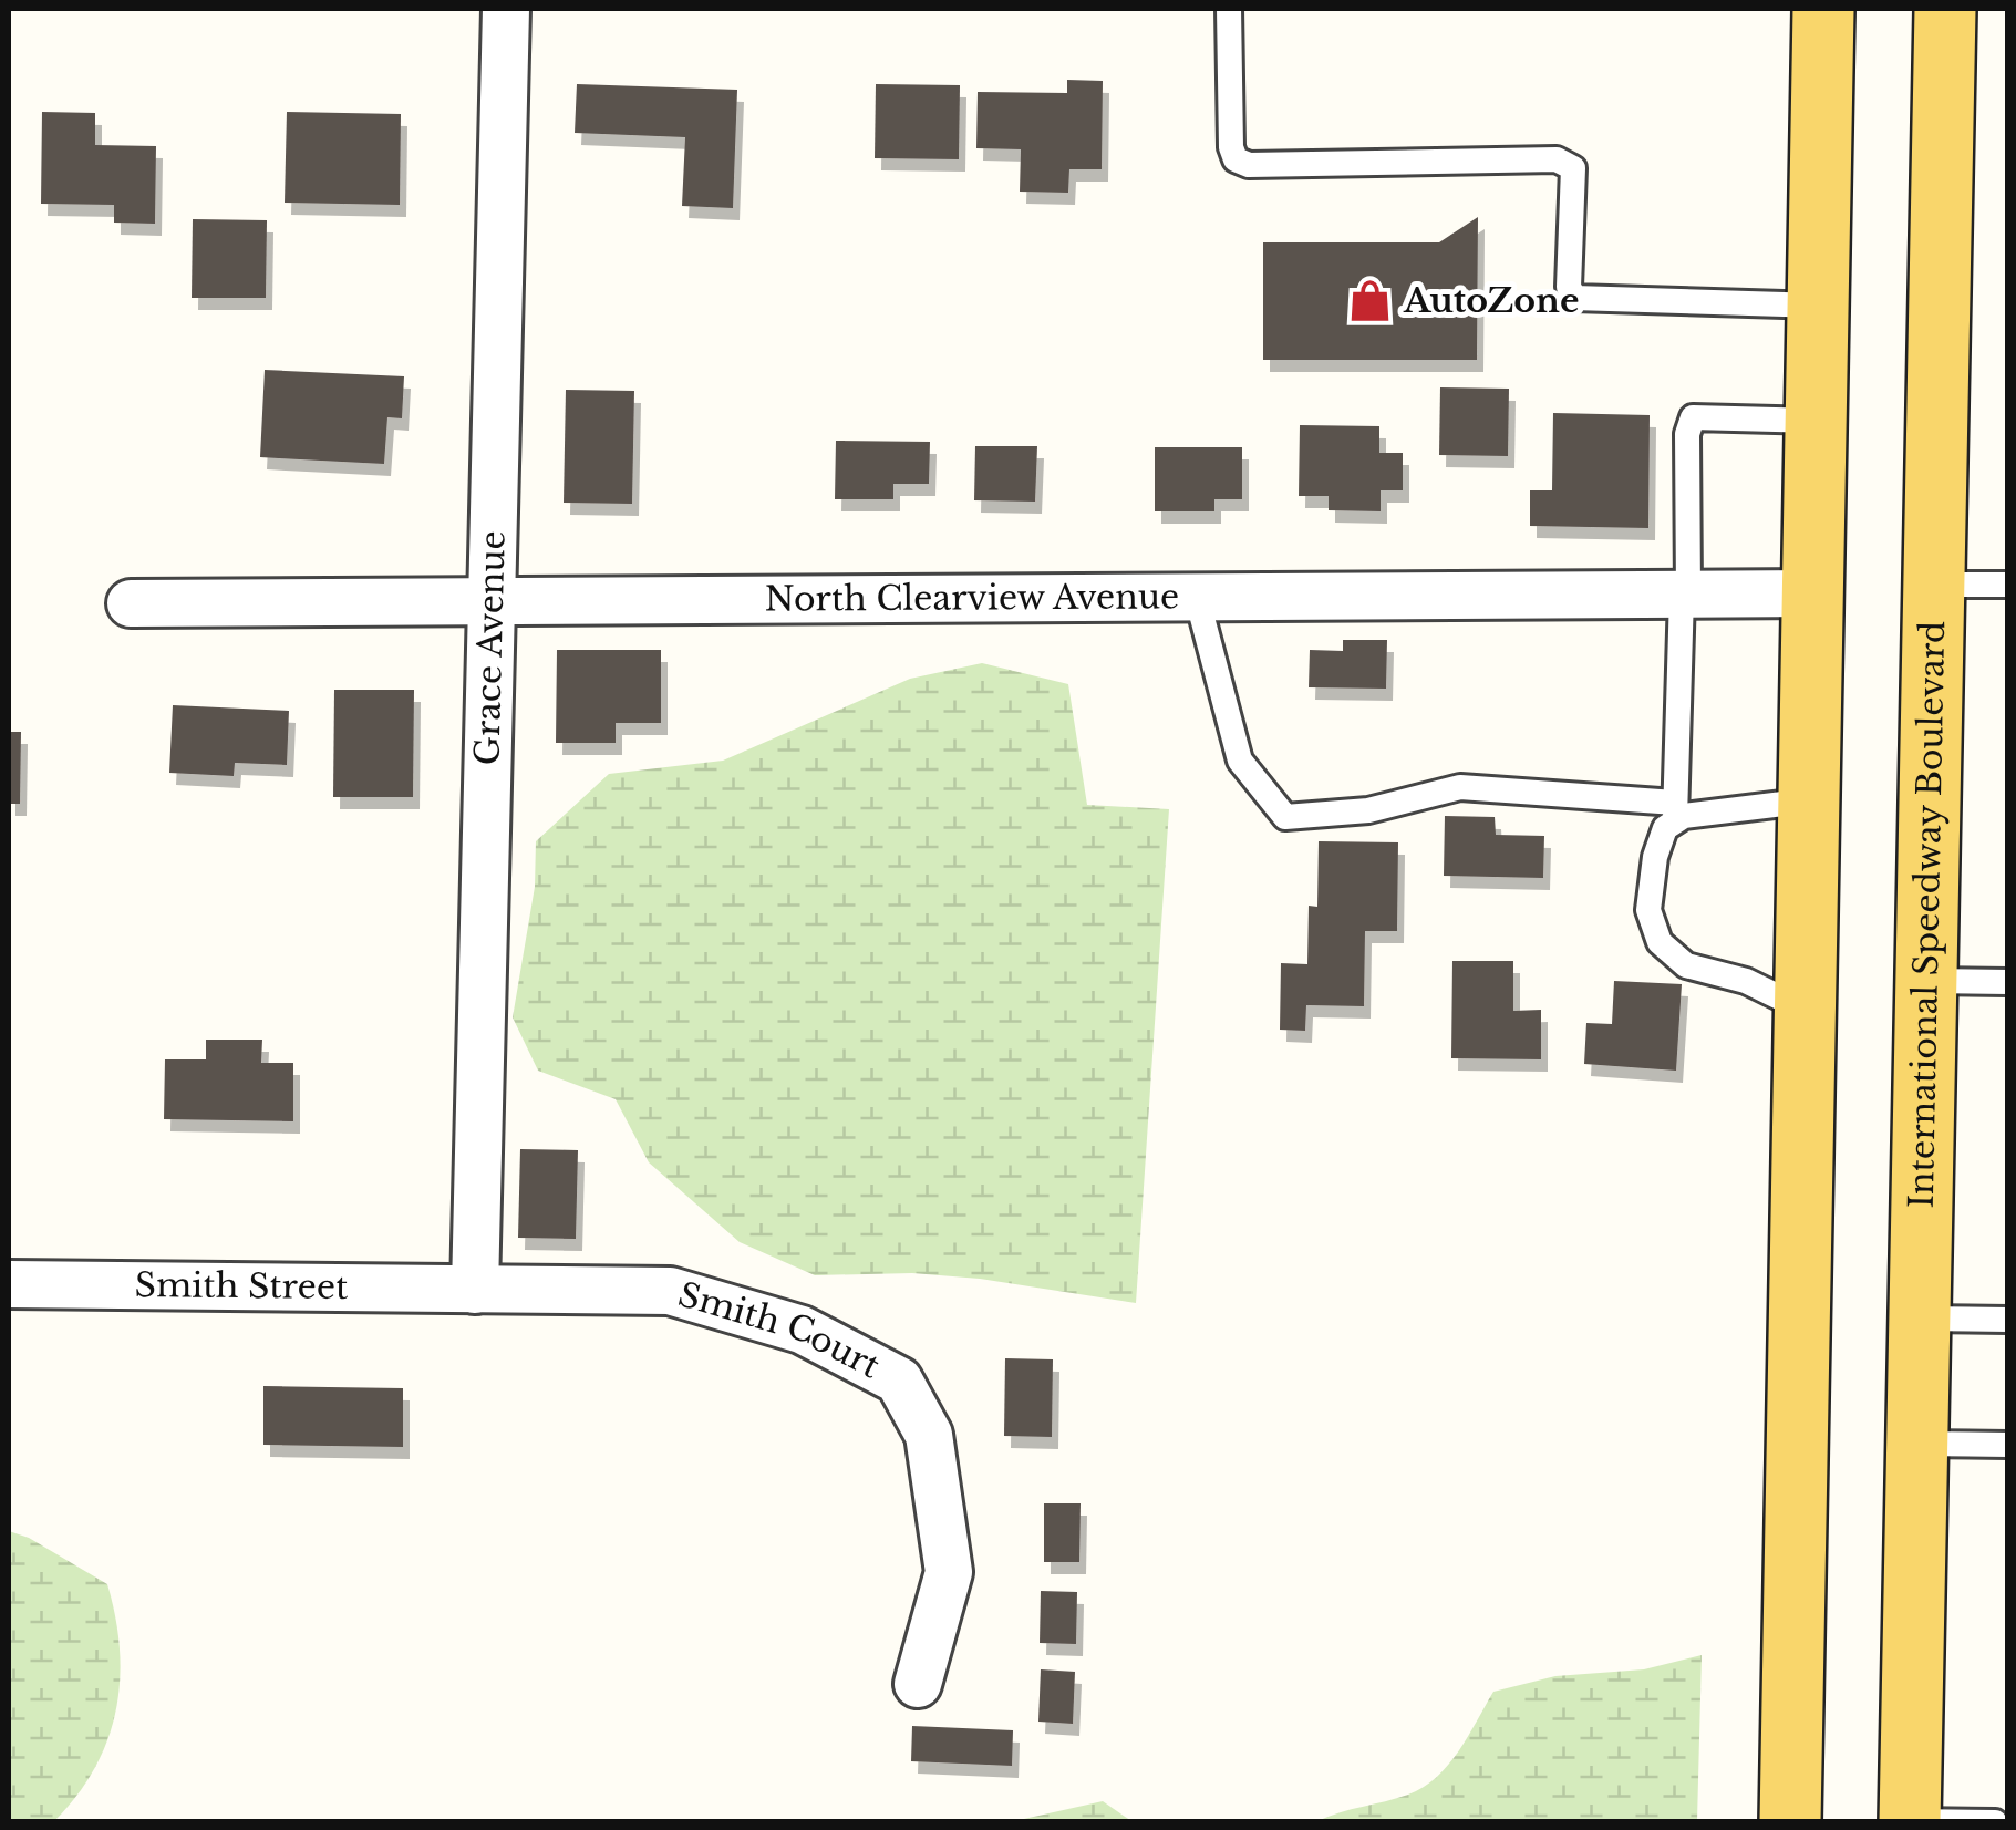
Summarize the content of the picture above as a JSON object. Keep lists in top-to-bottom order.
{
  "streets": {
    "main road": ["International Speedway Boulevard"],
    "street": [
      "North Clearview Avenue",
      "Grace Avenue",
      "Smith Street",
      "Smith Court"
    ]
  },
  "crossings": [
    ["North Clearview Avenue", "Grace Avenue"],
    ["Grace Avenue", "Smith Street"],
    ["Grace Avenue", "Smith Court"],
    ["Smith Street", "Smith Court"]
  ],
  "places": {
    "shop": ["AutoZone"]
  }
}
